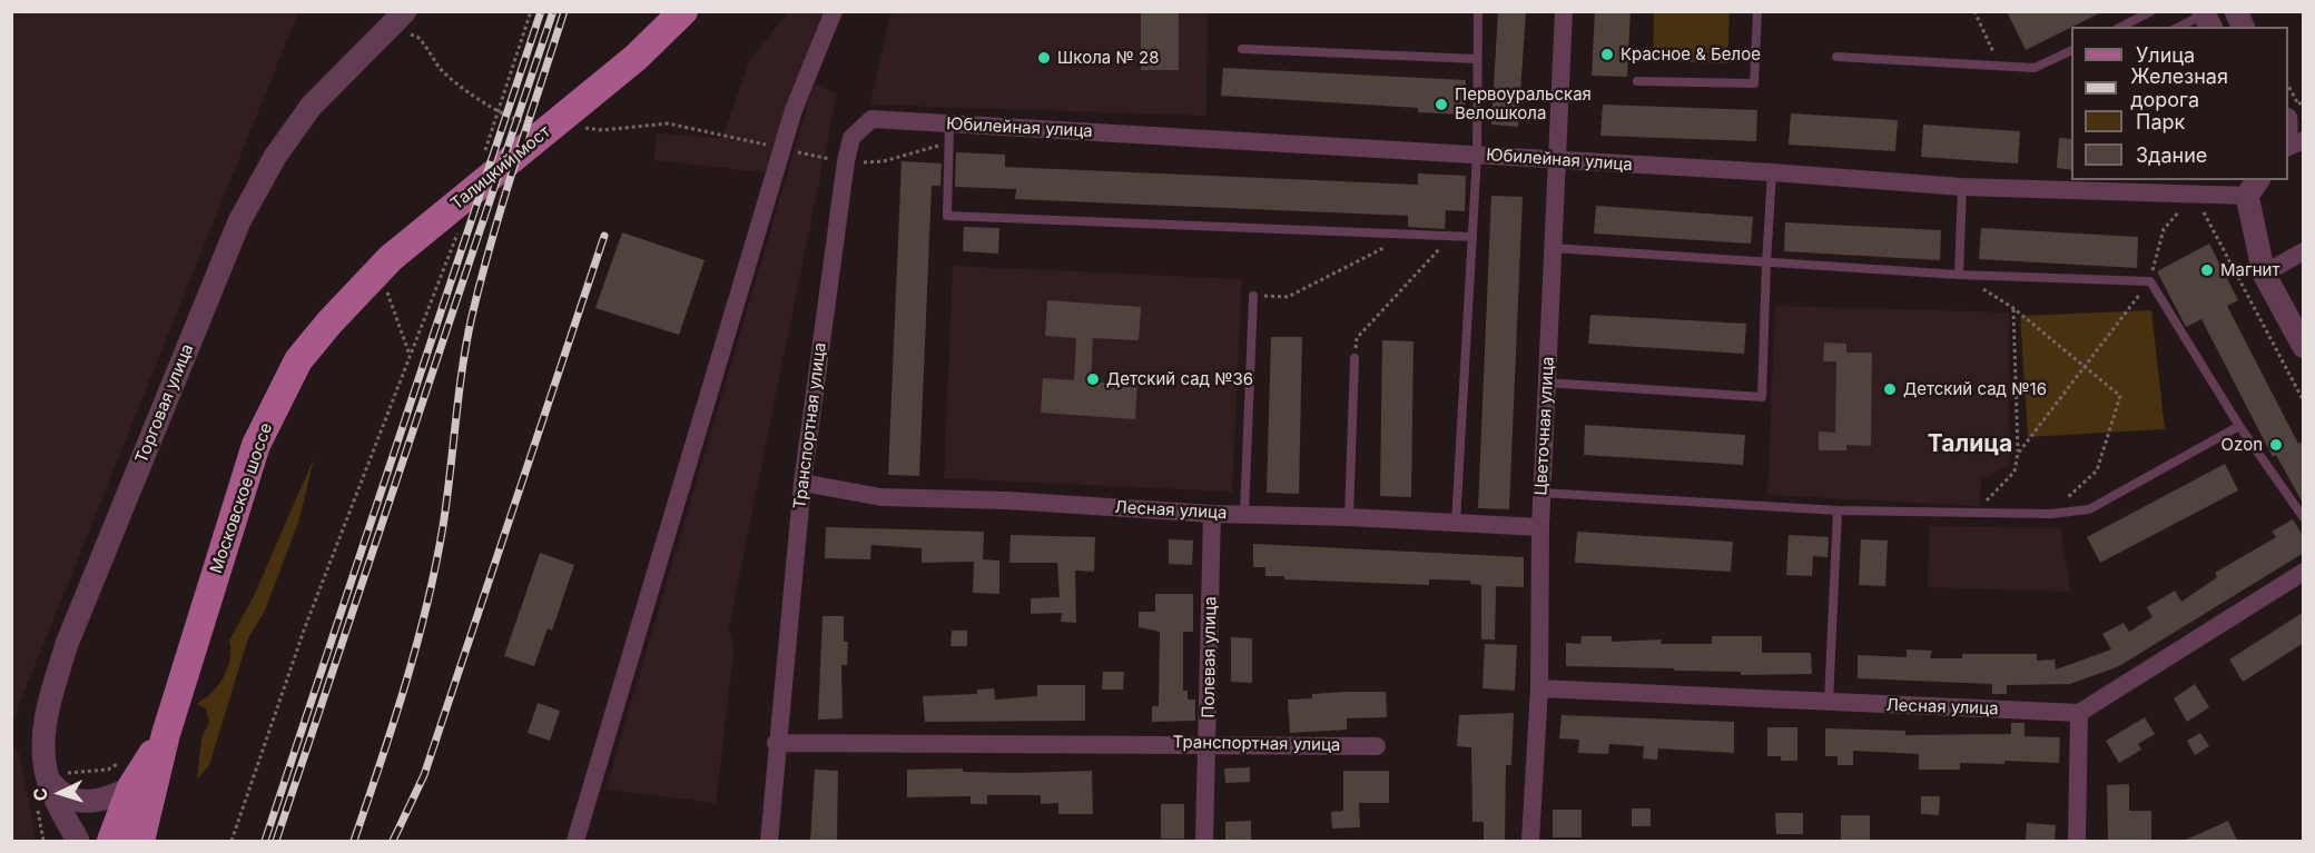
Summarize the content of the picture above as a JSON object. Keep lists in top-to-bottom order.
{
  "streets": {
    "main road": ["Талицкий мост", "Московское шоссе"],
    "street": [
      "Юбилейная улица",
      "Торговая улица",
      "Транспортная улица",
      "Цветочная улица",
      "Лесная улица",
      "Полевая улица"
    ]
  },
  "crossings": [
    ["Юбилейная улица", "Транспортная улица"],
    ["Юбилейная улица", "Цветочная улица"],
    ["Талицкий мост", "Московское шоссе"],
    ["Транспортная улица", "Лесная улица"],
    ["Транспортная улица", "Полевая улица"],
    ["Цветочная улица", "Лесная улица"],
    ["Лесная улица", "Полевая улица"]
  ],
  "districts": ["Талица"],
  "places": [
    "Красное & Белое",
    "Школа № 28",
    "Первоуральская Велошкола",
    "Магнит",
    "Детский сад №36",
    "Детский сад №16",
    "Ozon"
  ],
  "legend": [
    "Улица",
    "Железная дорога",
    "Парк",
    "Здание"
  ],
  "north": "left"
}
